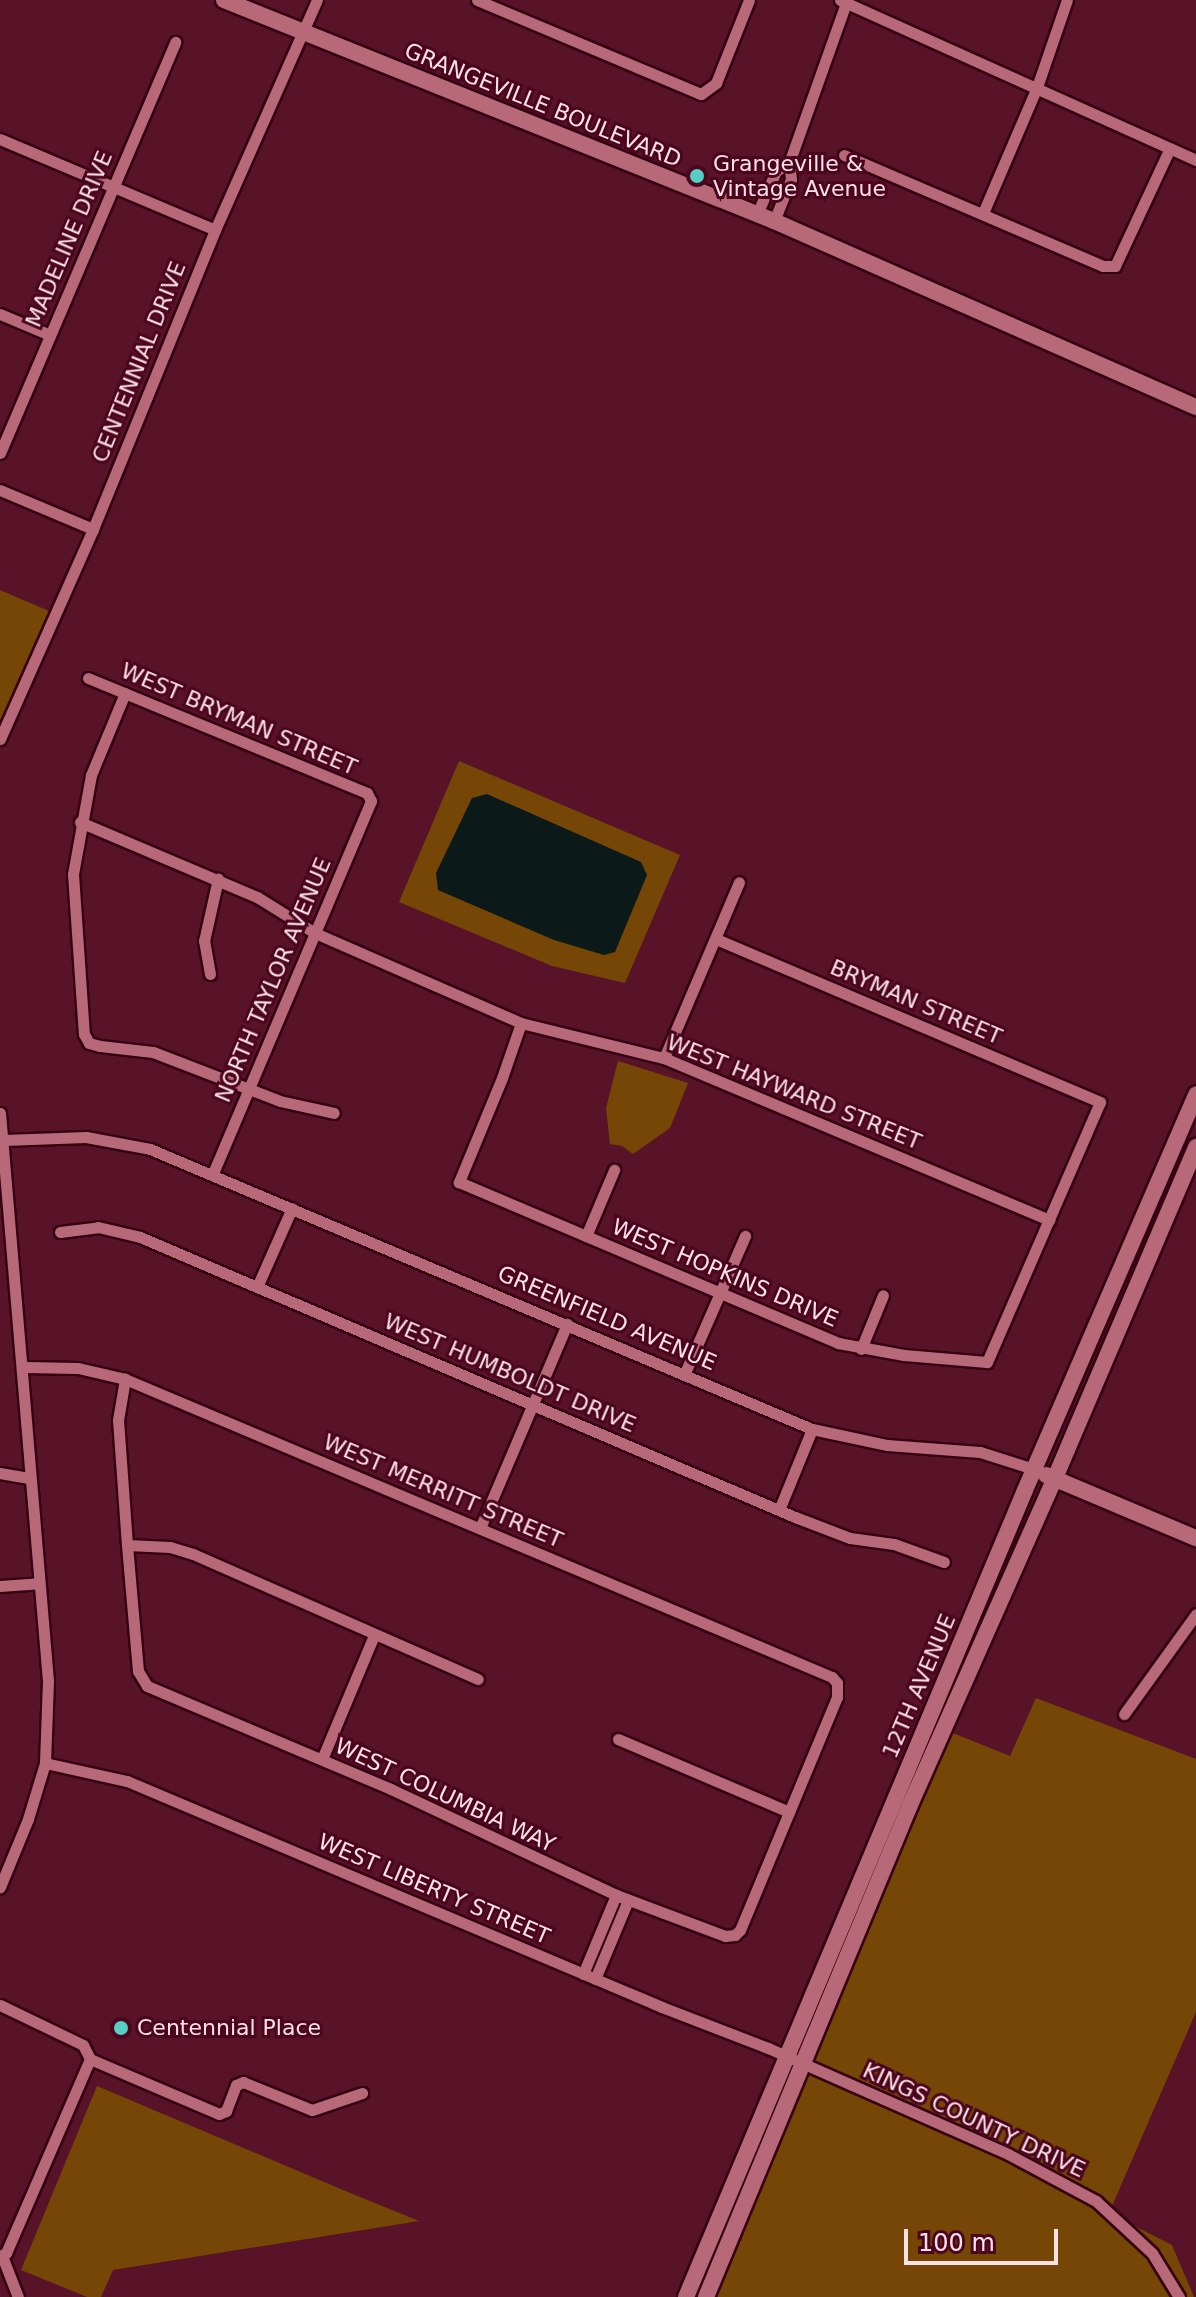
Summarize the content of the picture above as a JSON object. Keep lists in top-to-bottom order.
{
  "streets": {
    "main road": ["GRANGEVILLE BOULEVARD", "GREENFIELD AVENUE", "12TH AVENUE"],
    "street": [
      "MADELINE DRIVE",
      "CENTENNIAL DRIVE",
      "WEST BRYMAN STREET",
      "NORTH TAYLOR AVENUE",
      "BRYMAN STREET",
      "WEST HAYWARD STREET",
      "WEST HOPKINS DRIVE",
      "WEST HUMBOLDT DRIVE",
      "WEST MERRITT STREET",
      "WEST COLUMBIA WAY",
      "WEST LIBERTY STREET",
      "KINGS COUNTY DRIVE"
    ]
  },
  "crossings": [
    ["GRANGEVILLE BOULEVARD", "CENTENNIAL DRIVE"],
    ["WEST BRYMAN STREET", "NORTH TAYLOR AVENUE"],
    ["NORTH TAYLOR AVENUE", "WEST HAYWARD STREET"],
    ["NORTH TAYLOR AVENUE", "GREENFIELD AVENUE"],
    ["BRYMAN STREET", "WEST HAYWARD STREET"],
    ["BRYMAN STREET", "WEST HOPKINS DRIVE"],
    ["WEST HAYWARD STREET", "WEST HOPKINS DRIVE"],
    ["GREENFIELD AVENUE", "12TH AVENUE"],
    ["WEST MERRITT STREET", "WEST COLUMBIA WAY"],
    ["12TH AVENUE", "WEST LIBERTY STREET"],
    ["12TH AVENUE", "KINGS COUNTY DRIVE"],
    ["WEST LIBERTY STREET", "KINGS COUNTY DRIVE"]
  ],
  "places": ["Grangeville & Vintage Avenue", "Centennial Place"],
  "scale_bar": "100 m"
}
